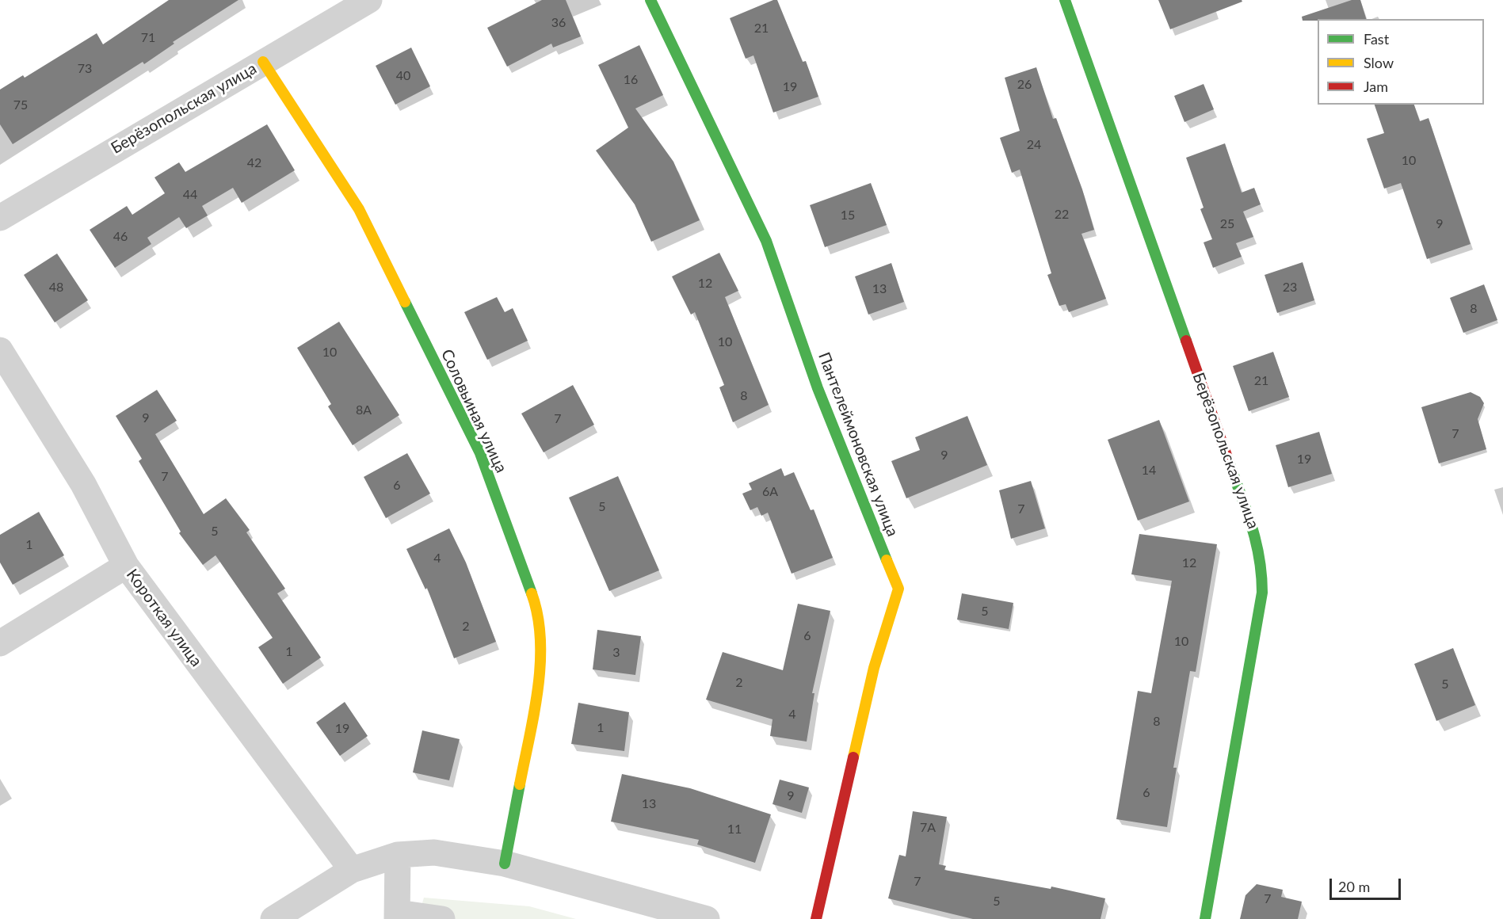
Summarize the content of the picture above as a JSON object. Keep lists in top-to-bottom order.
{
  "streets": {
    "street": [
      "Берёзопольская улица",
      "Соловьиная улица",
      "Пантелеймоновская улица",
      "Короткая улица"
    ]
  },
  "crossings": [
    ["Берёзопольская улица", "Соловьиная улица"]
  ],
  "house_numbers": [
    "36",
    "21",
    "71",
    "73",
    "40",
    "16",
    "26",
    "19",
    "75",
    "24",
    "10",
    "42",
    "44",
    "22",
    "15",
    "25",
    "9",
    "46",
    "12",
    "48",
    "23",
    "13",
    "8",
    "10",
    "10",
    "21",
    "8",
    "8А",
    "9",
    "7",
    "7",
    "9",
    "19",
    "14",
    "7",
    "6",
    "6А",
    "5",
    "7",
    "5",
    "1",
    "4",
    "12",
    "5",
    "2",
    "6",
    "10",
    "1",
    "3",
    "2",
    "5",
    "4",
    "8",
    "1",
    "19",
    "6",
    "9",
    "13",
    "7А",
    "11",
    "7",
    "7",
    "5"
  ],
  "legend": ["Fast", "Slow", "Jam"],
  "scale_bar": "20 m"
}
